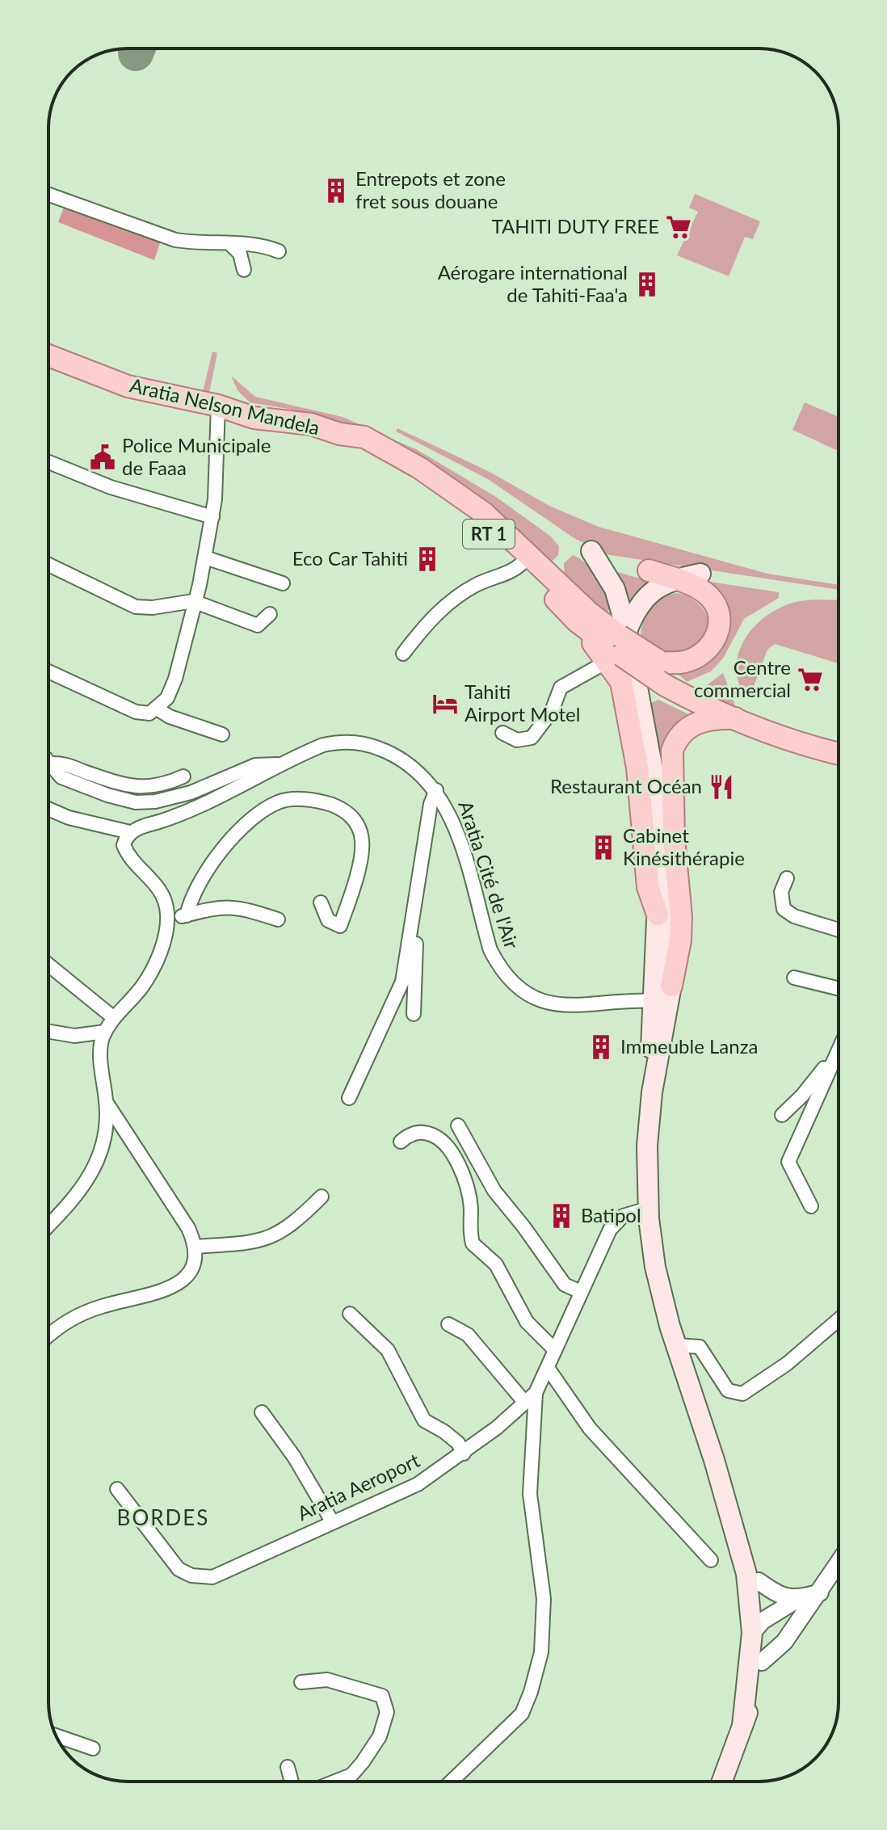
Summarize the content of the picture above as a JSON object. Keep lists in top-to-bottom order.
{
  "streets": {
    "main road": ["Aratia Nelson Mandela", "RT 1"],
    "street": ["Aratia Cité de l'Air", "Aratia Aeroport"]
  },
  "districts": ["BORDES"],
  "places": {
    "building": [
      "Entrepots et zone fret sous douane",
      "Aérogare international de Tahiti-Faa'a",
      "Eco Car Tahiti",
      "Cabinet Kinésithérapie",
      "Immeuble Lanza",
      "Batipol"
    ],
    "supermarket": ["TAHITI DUTY FREE", "Centre commercial"],
    "public building": ["Police Municipale de Faaa"],
    "hotel": ["Tahiti Airport Motel"],
    "restaurant": ["Restaurant Océan"]
  }
}
